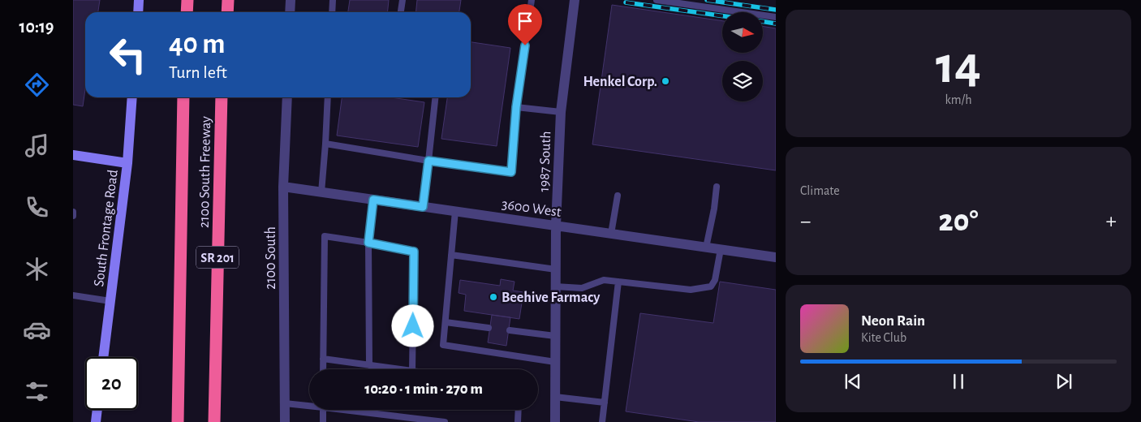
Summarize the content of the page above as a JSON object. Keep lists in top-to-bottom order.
{
  "streets": {
    "highway": ["2100 South Freeway", "SR 201"],
    "street": [
      "1987 South",
      "3600 West",
      "South Frontage Road",
      "2100 South"
    ]
  },
  "crossings": [
    ["1987 South", "3600 West"],
    ["3600 West", "2100 South"]
  ],
  "places": ["Henkel Corp.", "Beehive Farmacy"],
  "north": "right",
  "page": {
    "tabs": "10:19",
    "tile": [
      ["14", "km/h"],
      "Climate"
    ],
    "turn": ["40 m", "Turn left"],
    "heat": ["−", "20°", "+"],
    "song": ["Neon Rain", "Kite Club"],
    "limit": "20",
    "trip": "10:20 · 1 min · 270 m"
  }
}
